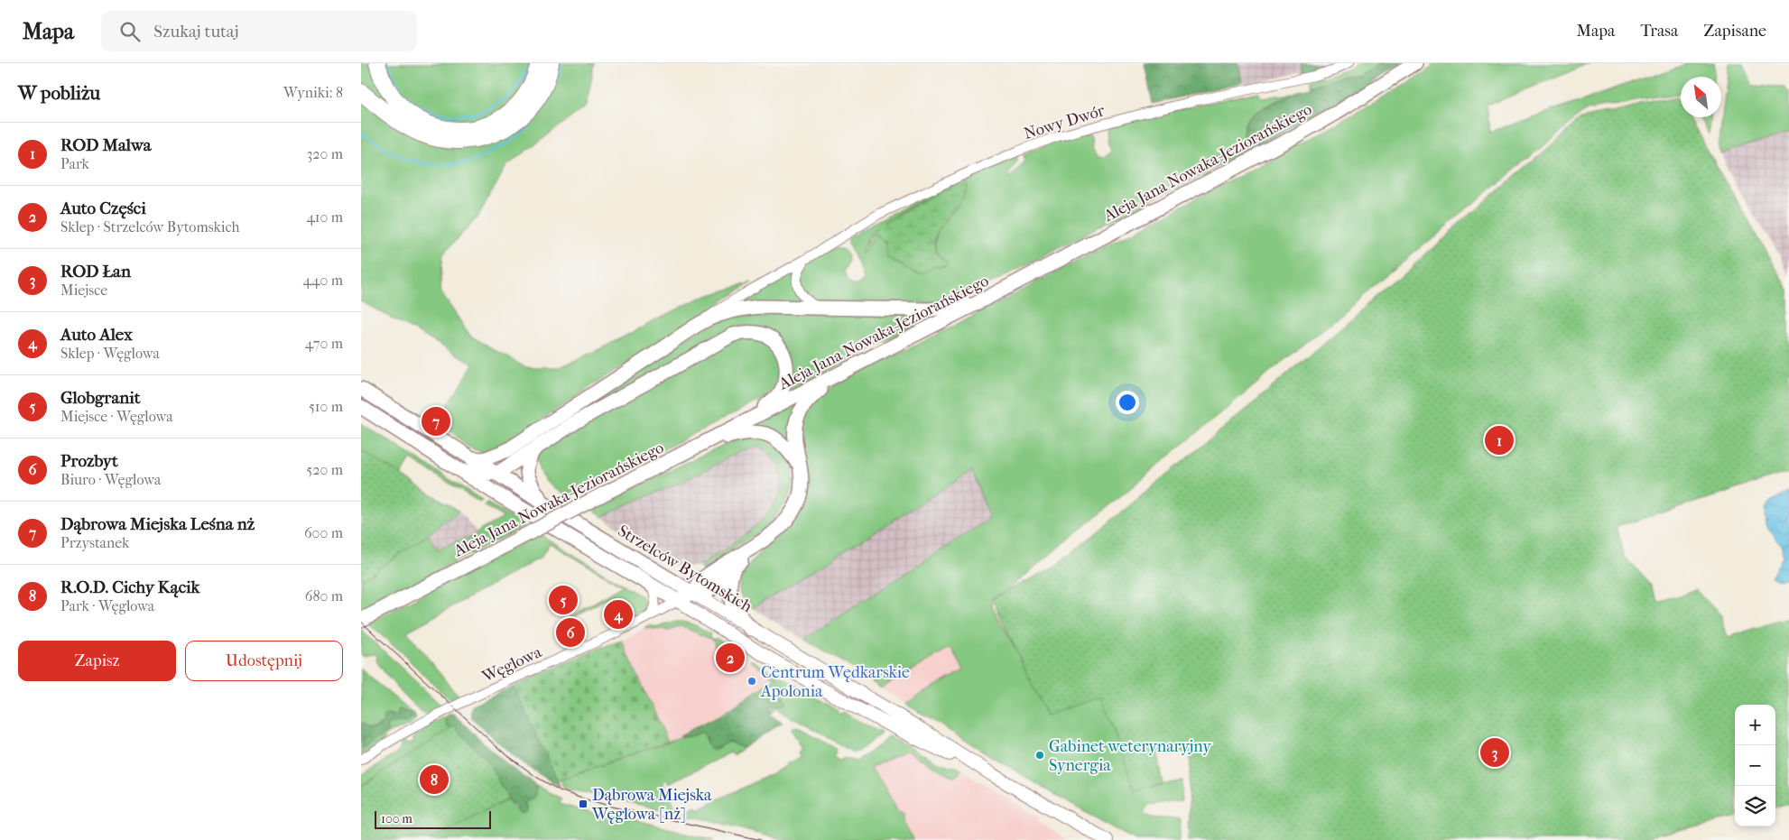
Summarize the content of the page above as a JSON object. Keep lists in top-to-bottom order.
{
  "streets": {
    "main road": ["Aleja Jana Nowaka-Jeziorańskiego", "Strzelców Bytomskich"],
    "street": ["Nowy Dwór", "Węglowa"]
  },
  "crossings": [
    ["Strzelców Bytomskich", "Węglowa"]
  ],
  "places": {
    "other": ["Centrum Wędkarskie Apolonia", "Gabinet weterynaryjny Synergia"],
    "transit": ["Dąbrowa Miejska Węglowa [nż]"]
  },
  "scale_bar": "100 m",
  "north": "top left",
  "page": {
    "header": "Mapa",
    "search": "Szukaj tutaj",
    "nav": ["Mapa", "Trasa", "Zapisane"],
    "heading": ["W pobliżu", "Wyniki: 8"],
    "list": [
      {
        "mark": "1",
        "name": "ROD Malwa",
        "note": "Park",
        "value": "320 m"
      },
      {
        "mark": "2",
        "name": "Auto Części",
        "note": "Sklep · Strzelców Bytomskich",
        "value": "410 m"
      },
      {
        "mark": "3",
        "name": "ROD Łan",
        "note": "Miejsce",
        "value": "440 m"
      },
      {
        "mark": "4",
        "name": "Auto Alex",
        "note": "Sklep · Węglowa",
        "value": "470 m"
      },
      {
        "mark": "5",
        "name": "Globgranit",
        "note": "Miejsce · Węglowa",
        "value": "510 m"
      },
      {
        "mark": "6",
        "name": "Prozbyt",
        "note": "Biuro · Węglowa",
        "value": "520 m"
      },
      {
        "mark": "7",
        "name": "Dąbrowa Miejska Leśna nż",
        "note": "Przystanek",
        "value": "600 m"
      },
      {
        "mark": "8",
        "name": "R.O.D. Cichy Kącik",
        "note": "Park · Węglowa",
        "value": "680 m"
      }
    ],
    "pins": [
      "7",
      "1",
      "5",
      "4",
      "6",
      "2",
      "3",
      "8"
    ],
    "buttons": ["Zapisz", "Udostępnij"],
    "map_buttons": ["+", "−"],
    "scale": "100 m"
  }
}
